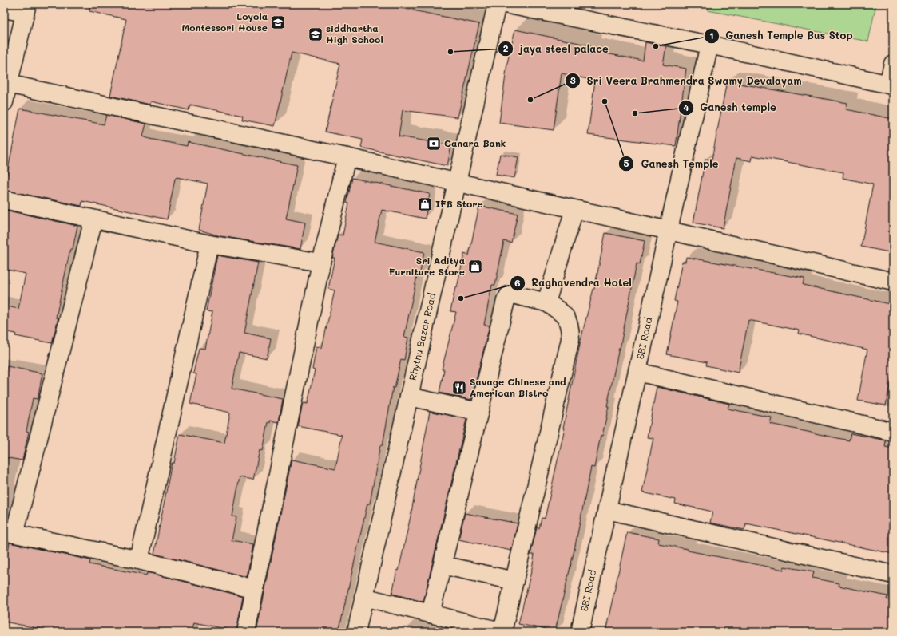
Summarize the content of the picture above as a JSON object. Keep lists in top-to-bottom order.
{
  "streets": {
    "street": ["Rhythu Bazar Road", "SBI Road"]
  },
  "places": {
    "school or university": ["Loyola Montessori House", "siddhartha High School"],
    "other": [
      "Ganesh Temple Bus Stop",
      "jaya steel palace",
      "Sri Veera Brahmendra Swamy Devalayam",
      "Ganesh Temple",
      "Ganesh temple",
      "Raghavendra Hotel"
    ],
    "bank": ["Canara Bank"],
    "shop": ["IFB Store", "Sri Aditya Furniture Store"],
    "restaurant": ["Savage Chinese and American Bistro"]
  }
}
